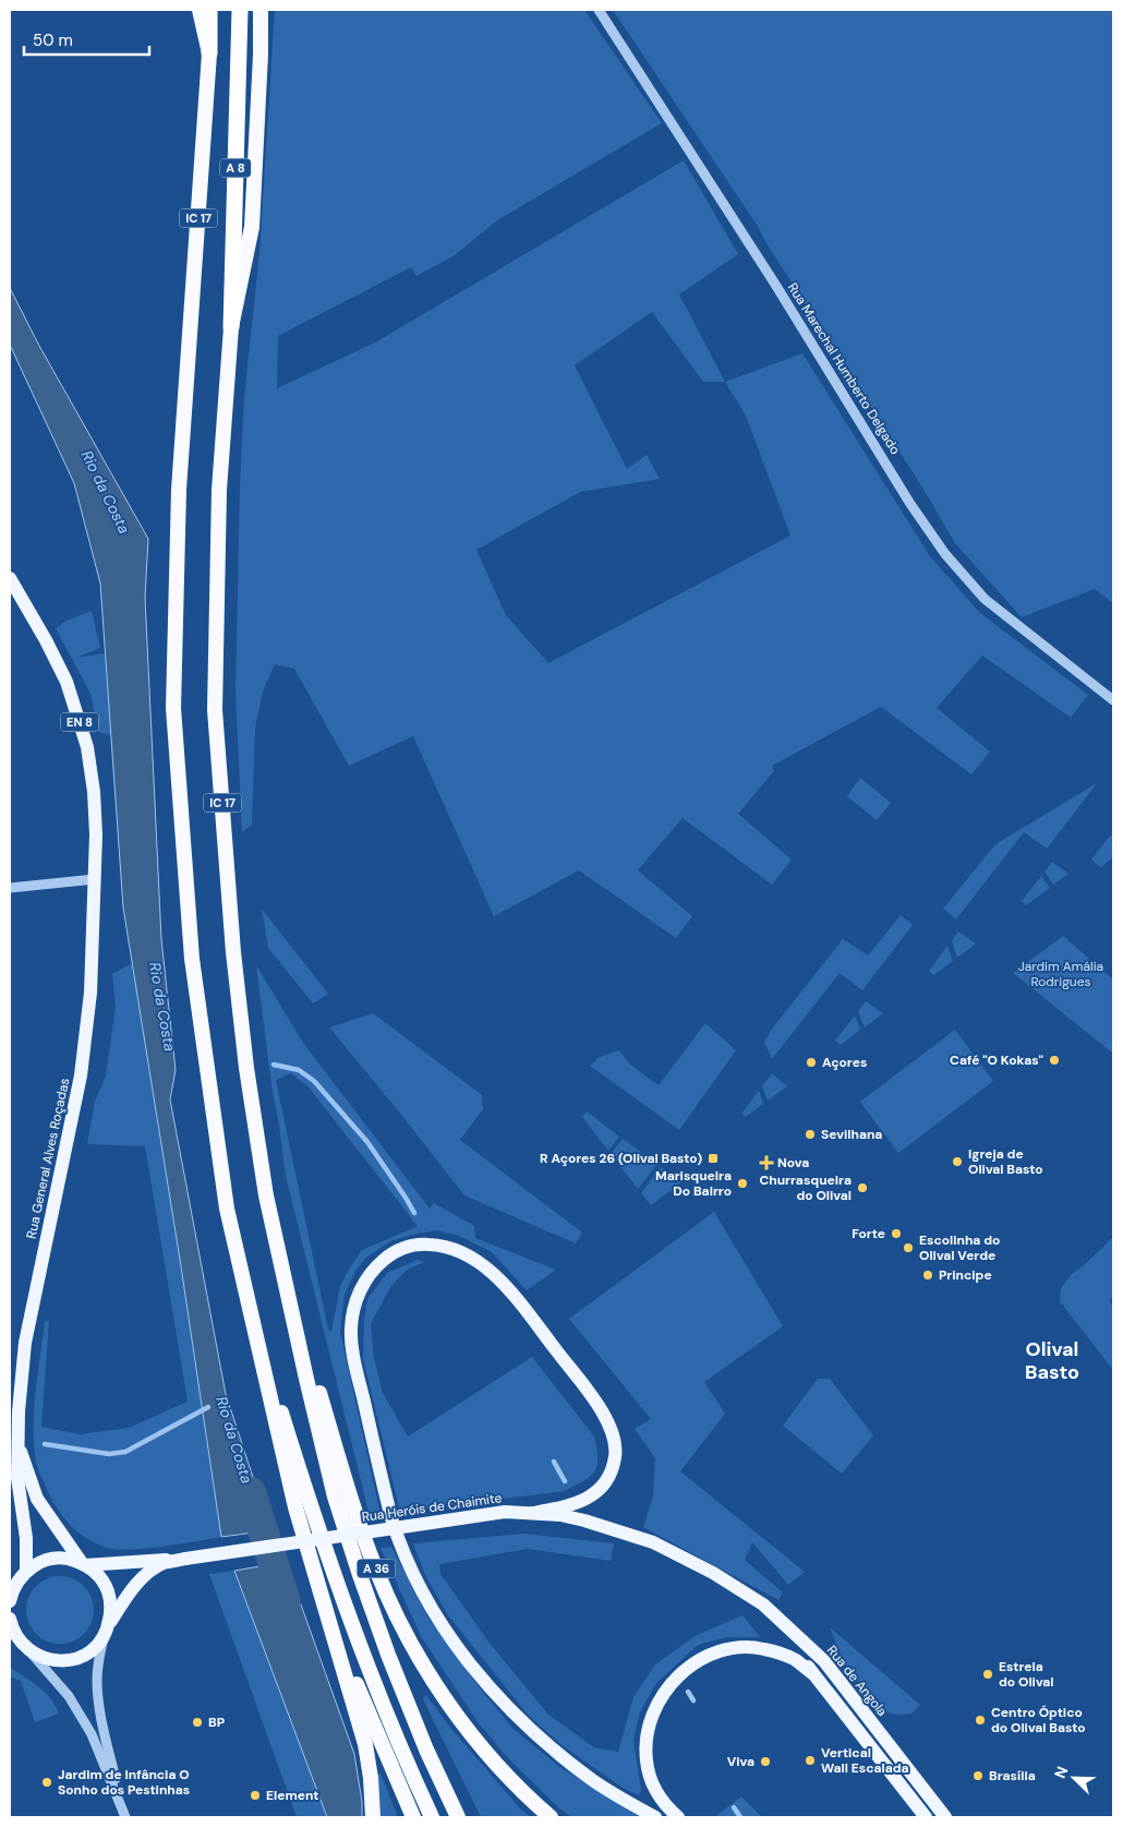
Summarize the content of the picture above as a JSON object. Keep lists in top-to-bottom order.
{
  "streets": {
    "highway": ["A 8", "IC 17", "A 36"],
    "main road": [
      "EN 8",
      "Rua General Alves Roçadas",
      "Rua Heróis de Chaimite",
      "Rua de Angola"
    ],
    "street": ["Rua Marechal Humberto Delgado"]
  },
  "crossings": [
    ["A 8", "IC 17"],
    ["IC 17", "A 36"],
    ["EN 8", "Rua General Alves Roçadas"],
    ["Rua General Alves Roçadas", "Rua Heróis de Chaimite"],
    ["Rua Heróis de Chaimite", "Rua de Angola"]
  ],
  "districts": ["Olival Basto"],
  "water": ["Rio da Costa"],
  "parks": ["Jardim Amália Rodrigues"],
  "places": {
    "other": [
      "Café \"O Kokas\"",
      "Açores",
      "Sevilhana",
      "Igreja de Olival Basto",
      "Marisqueira Do Bairro",
      "Churrasqueira do Olival",
      "Forte",
      "Escolinha do Olival Verde",
      "Principe",
      "Estrela do Olival",
      "Centro Óptico do Olival Basto",
      "BP",
      "Vertical Wall Escalada",
      "Viva",
      "Brasília",
      "Jardim de Infância O Sonho dos Pestinhas",
      "Element"
    ],
    "transit": ["R Açores 26 (Olival Basto)"],
    "health": ["Nova"]
  },
  "scale_bar": "50 m",
  "north": "top left"
}
